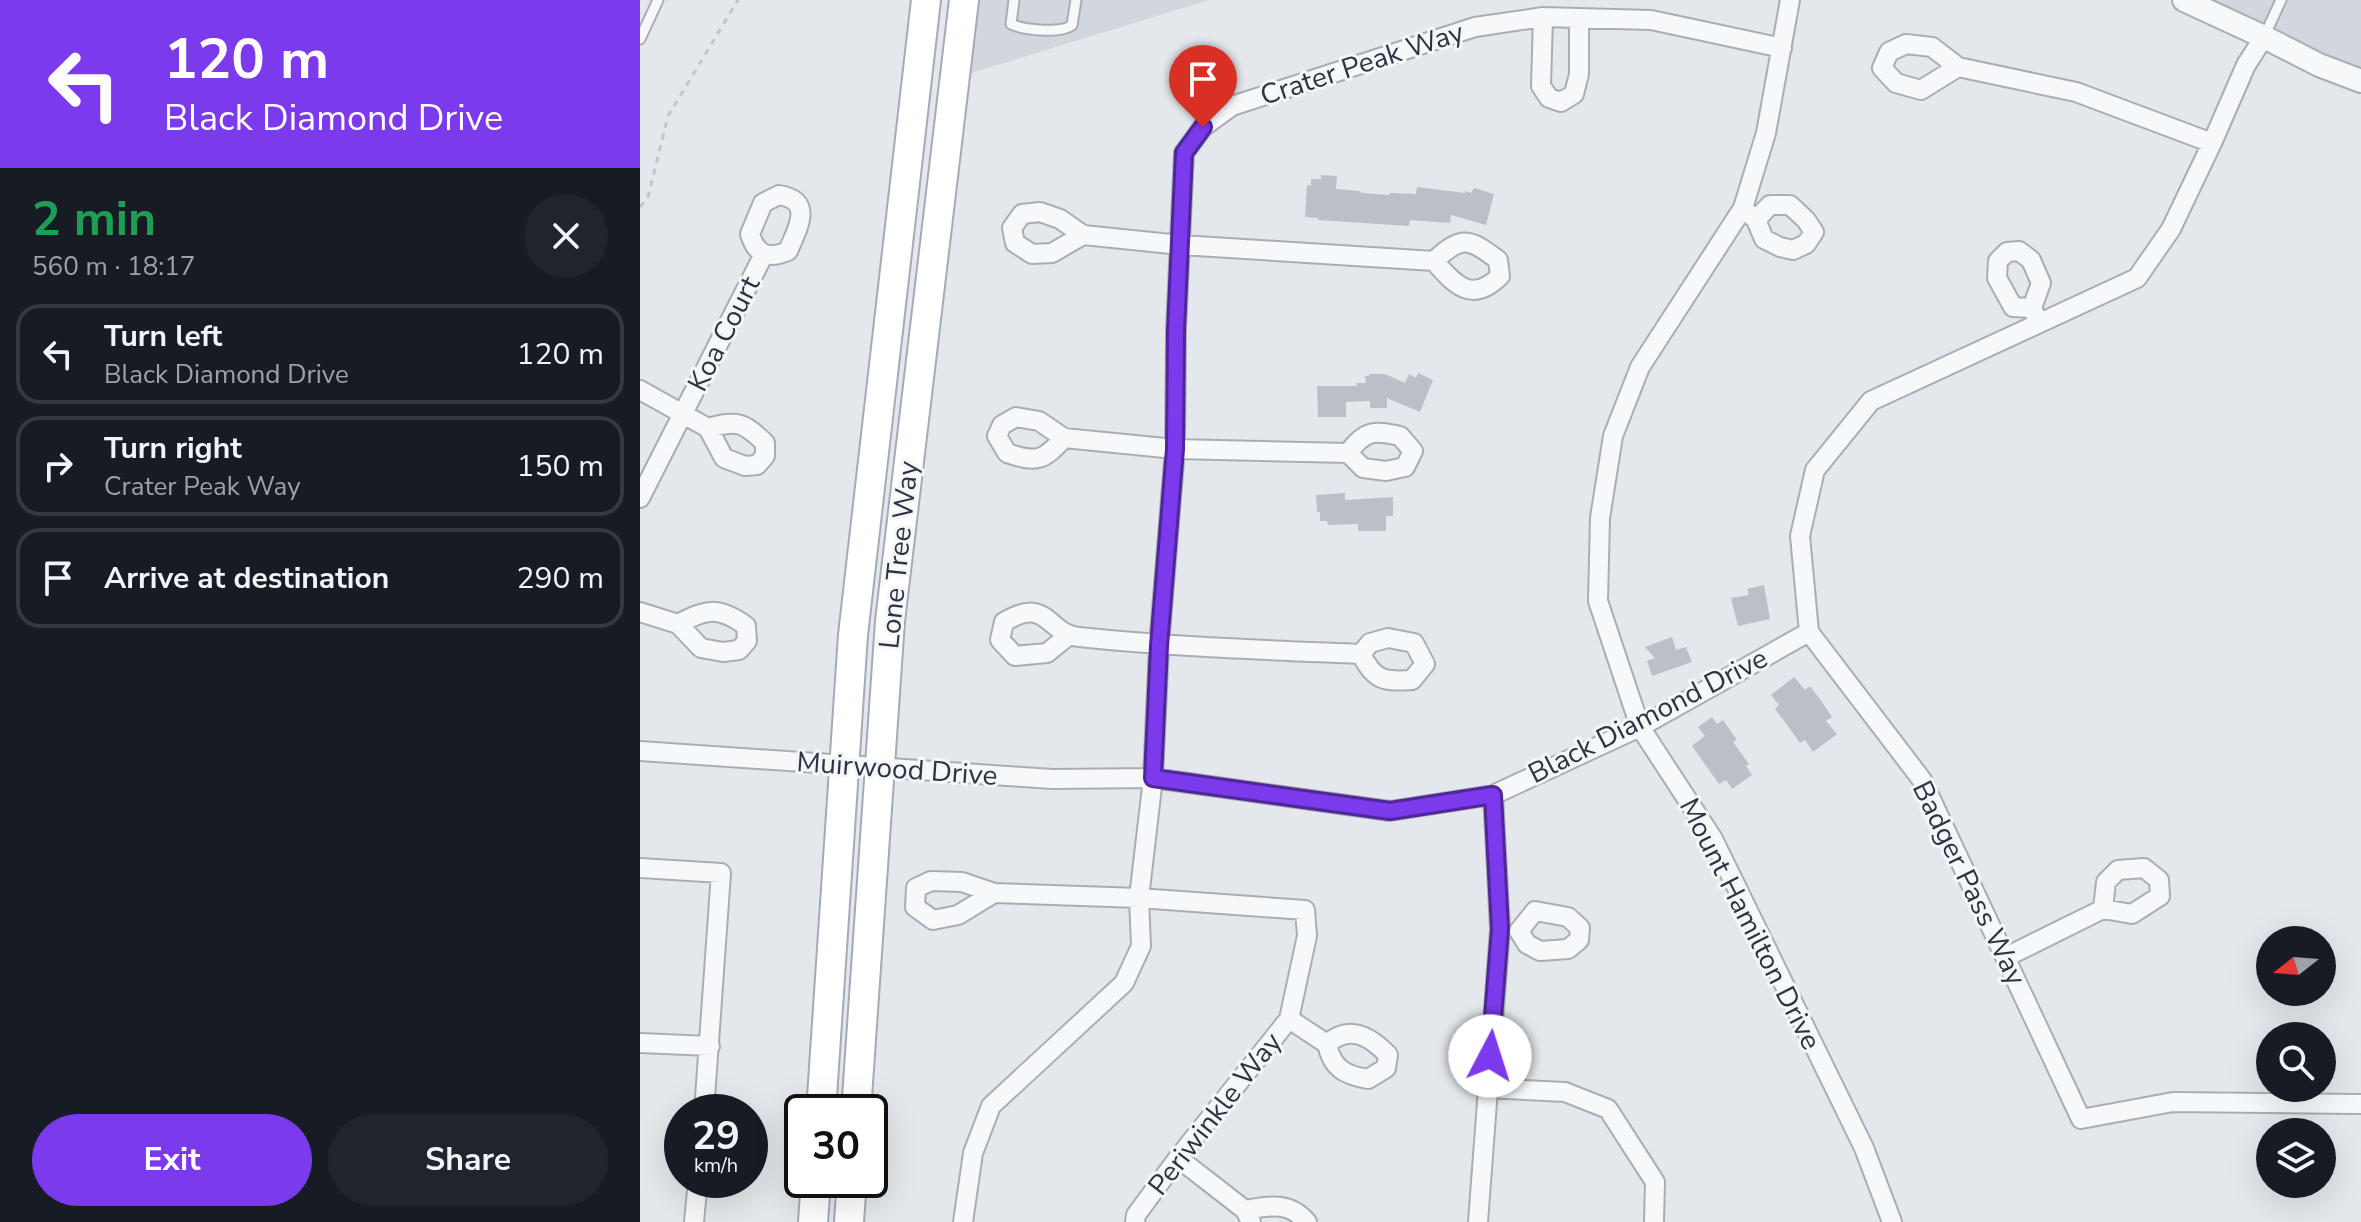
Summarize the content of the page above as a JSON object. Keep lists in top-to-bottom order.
{
  "streets": {
    "main road": ["Lone Tree Way"],
    "street": [
      "Crater Peak Way",
      "Koa Court",
      "Black Diamond Drive",
      "Muirwood Drive",
      "Badger Pass Way",
      "Mount Hamilton Drive",
      "Periwinkle Way"
    ]
  },
  "crossings": [
    ["Crater Peak Way", "Black Diamond Drive"],
    ["Crater Peak Way", "Muirwood Drive"],
    ["Crater Peak Way", "Mount Hamilton Drive"],
    ["Crater Peak Way", "Periwinkle Way"],
    ["Lone Tree Way", "Muirwood Drive"],
    ["Black Diamond Drive", "Muirwood Drive"],
    ["Black Diamond Drive", "Badger Pass Way"],
    ["Black Diamond Drive", "Mount Hamilton Drive"]
  ],
  "north": "left",
  "page": {
    "turn": ["120 m", "Black Diamond Drive"],
    "heading": ["2 min", "560 m · 18:17"],
    "list": [
      {
        "name": "Turn left",
        "note": "Black Diamond Drive",
        "value": "120 m"
      },
      {
        "name": "Turn right",
        "note": "Crater Peak Way",
        "value": "150 m"
      },
      {
        "name": "Arrive at destination",
        "value": "290 m"
      }
    ],
    "speed": "29 km/h",
    "limit": "30",
    "buttons": ["Exit", "Share"]
  }
}
